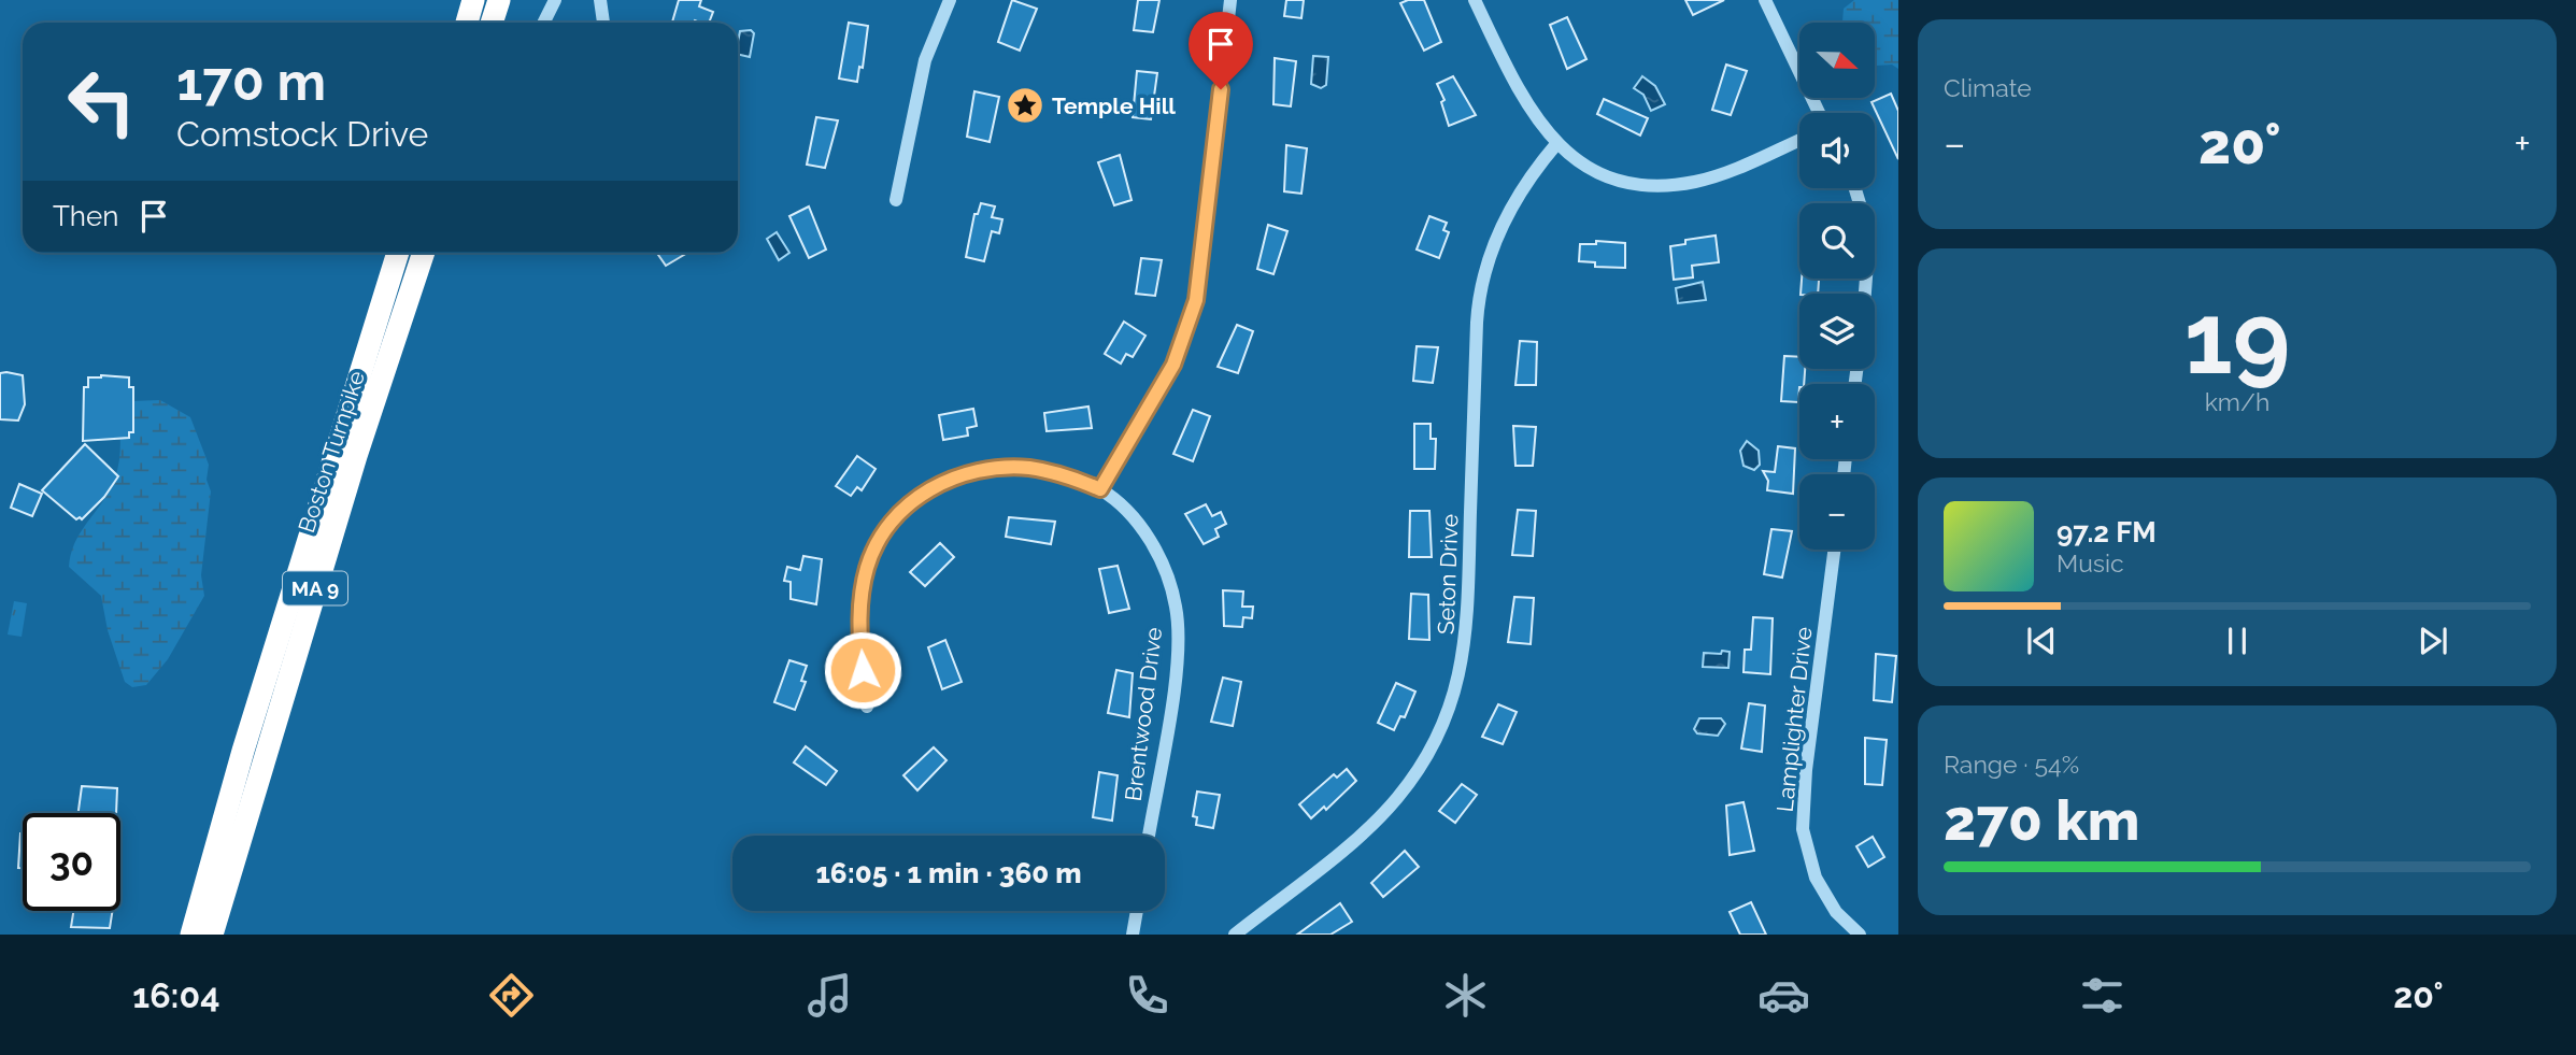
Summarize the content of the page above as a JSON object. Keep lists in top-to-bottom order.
{
  "streets": {
    "highway": ["Boston Turnpike", "MA 9"],
    "street": ["Seton Drive", "Brentwood Drive", "Lamplighter Drive"]
  },
  "places": {
    "place": ["Temple Hill"]
  },
  "north": "right",
  "page": {
    "tile": [
      "Climate",
      ["19", "km/h"],
      ["Range · 54%", "270 km"]
    ],
    "map_buttons": ["+", "−"],
    "turn": ["170 m", "Comstock Drive"],
    "heat": ["−", "20°", "+"],
    "then": "Then",
    "song": ["97.2 FM", "Music"],
    "limit": "30",
    "trip": "16:05 · 1 min · 360 m",
    "tabs": ["16:04", "20°"]
  }
}
